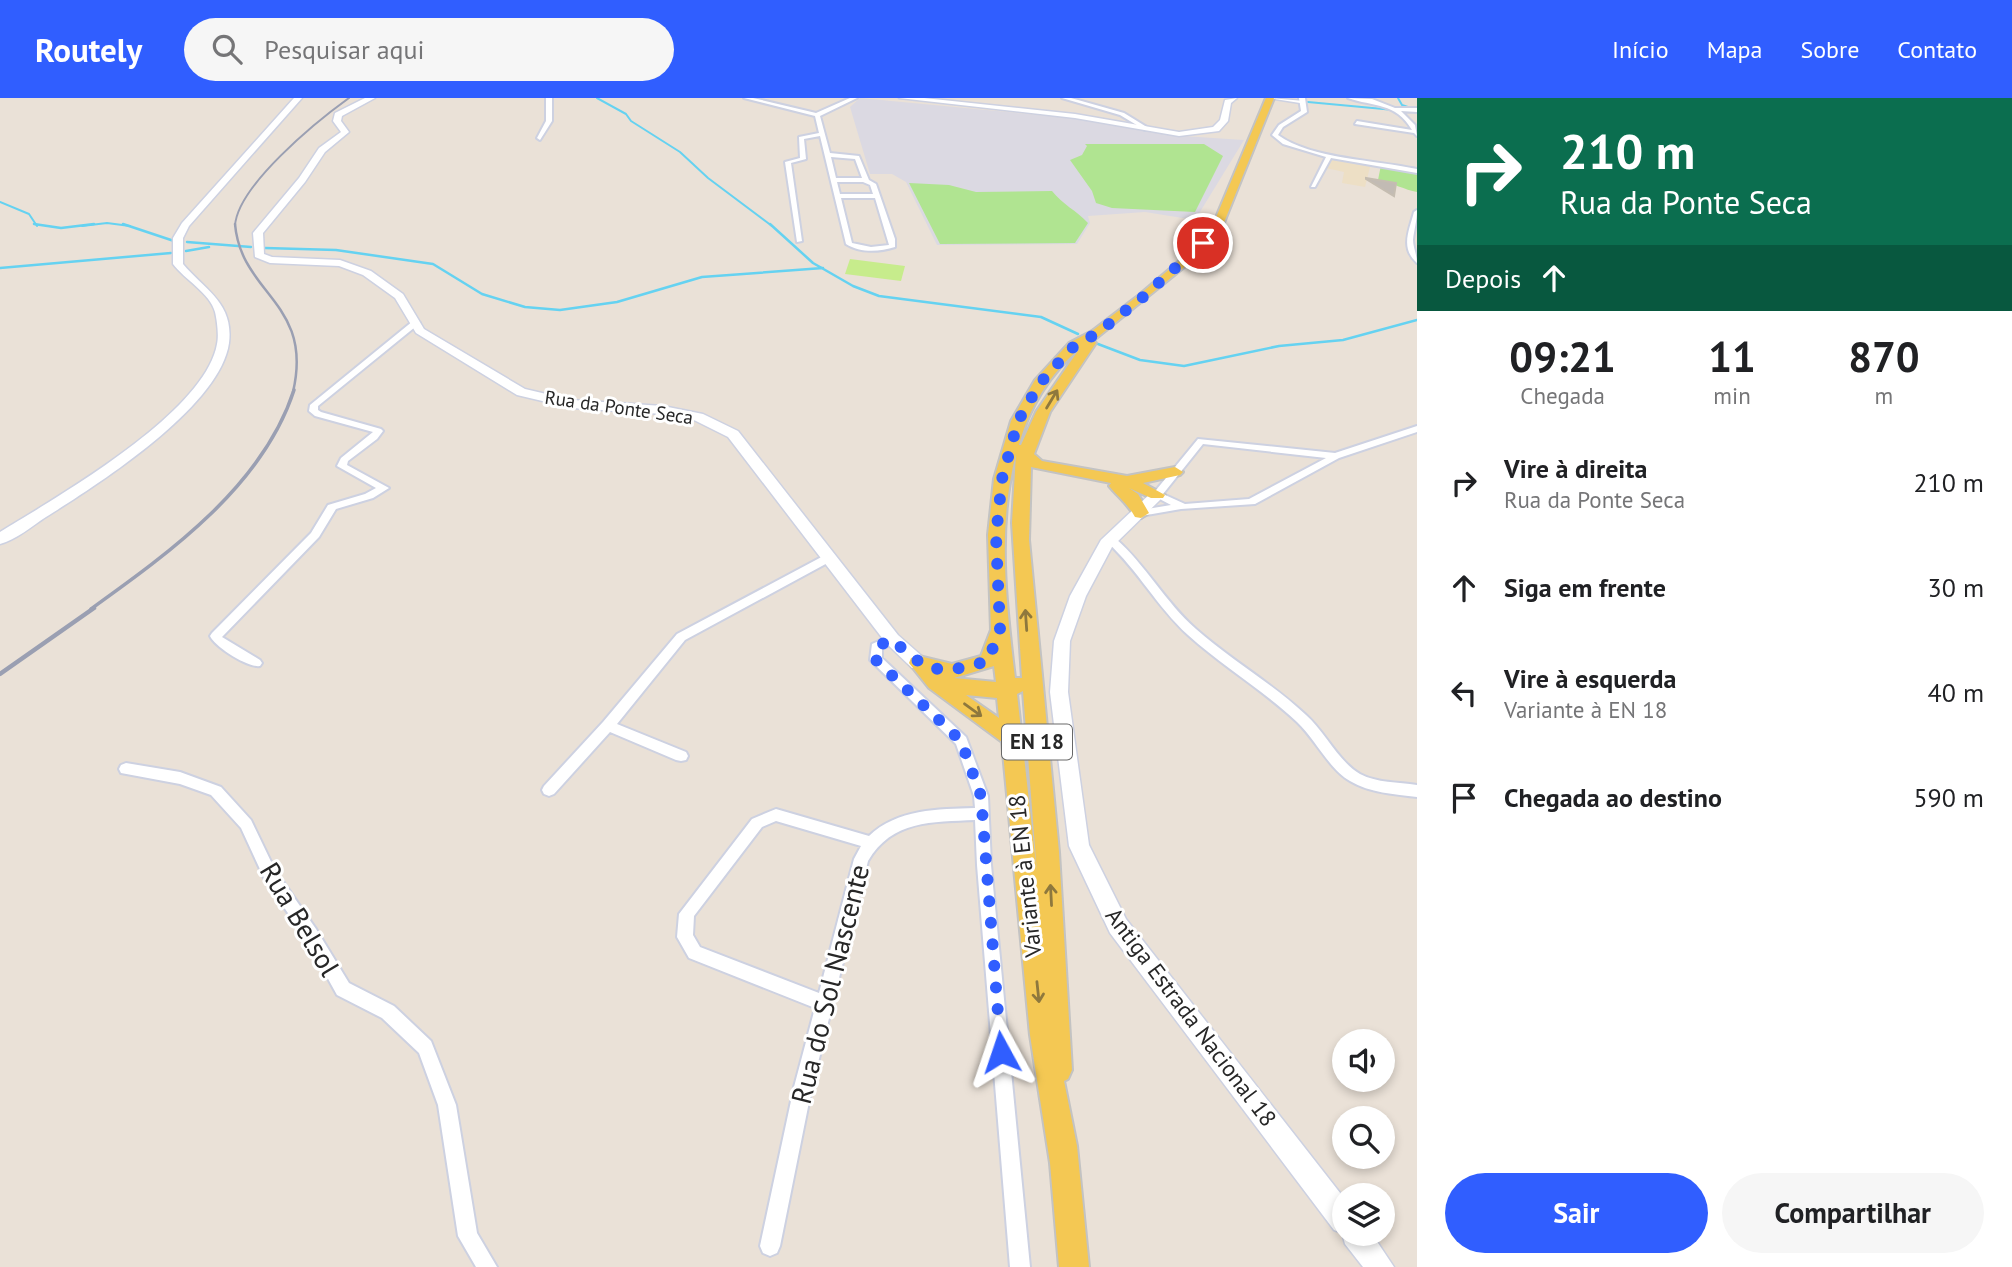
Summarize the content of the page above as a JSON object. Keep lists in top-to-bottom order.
{
  "streets": {
    "main road": ["EN 18", "Variante à EN 18"],
    "street": [
      "Rua da Ponte Seca",
      "Rua Belsol",
      "Rua do Sol Nascente",
      "Antiga Estrada Nacional 18"
    ]
  },
  "page": {
    "header": "Routely",
    "search": "Pesquisar aqui",
    "nav": [
      "Início",
      "Mapa",
      "Sobre",
      "Contato"
    ],
    "turn": ["210 m", "Rua da Ponte Seca"],
    "then": "Depois",
    "eta": [
      "09:21",
      "Chegada",
      "11",
      "min",
      "870",
      "m"
    ],
    "list": [
      {
        "name": "Vire à direita",
        "note": "Rua da Ponte Seca",
        "value": "210 m"
      },
      {
        "name": "Siga em frente",
        "value": "30 m"
      },
      {
        "name": "Vire à esquerda",
        "note": "Variante à EN 18",
        "value": "40 m"
      },
      {
        "name": "Chegada ao destino",
        "value": "590 m"
      }
    ],
    "buttons": ["Sair", "Compartilhar"]
  }
}
